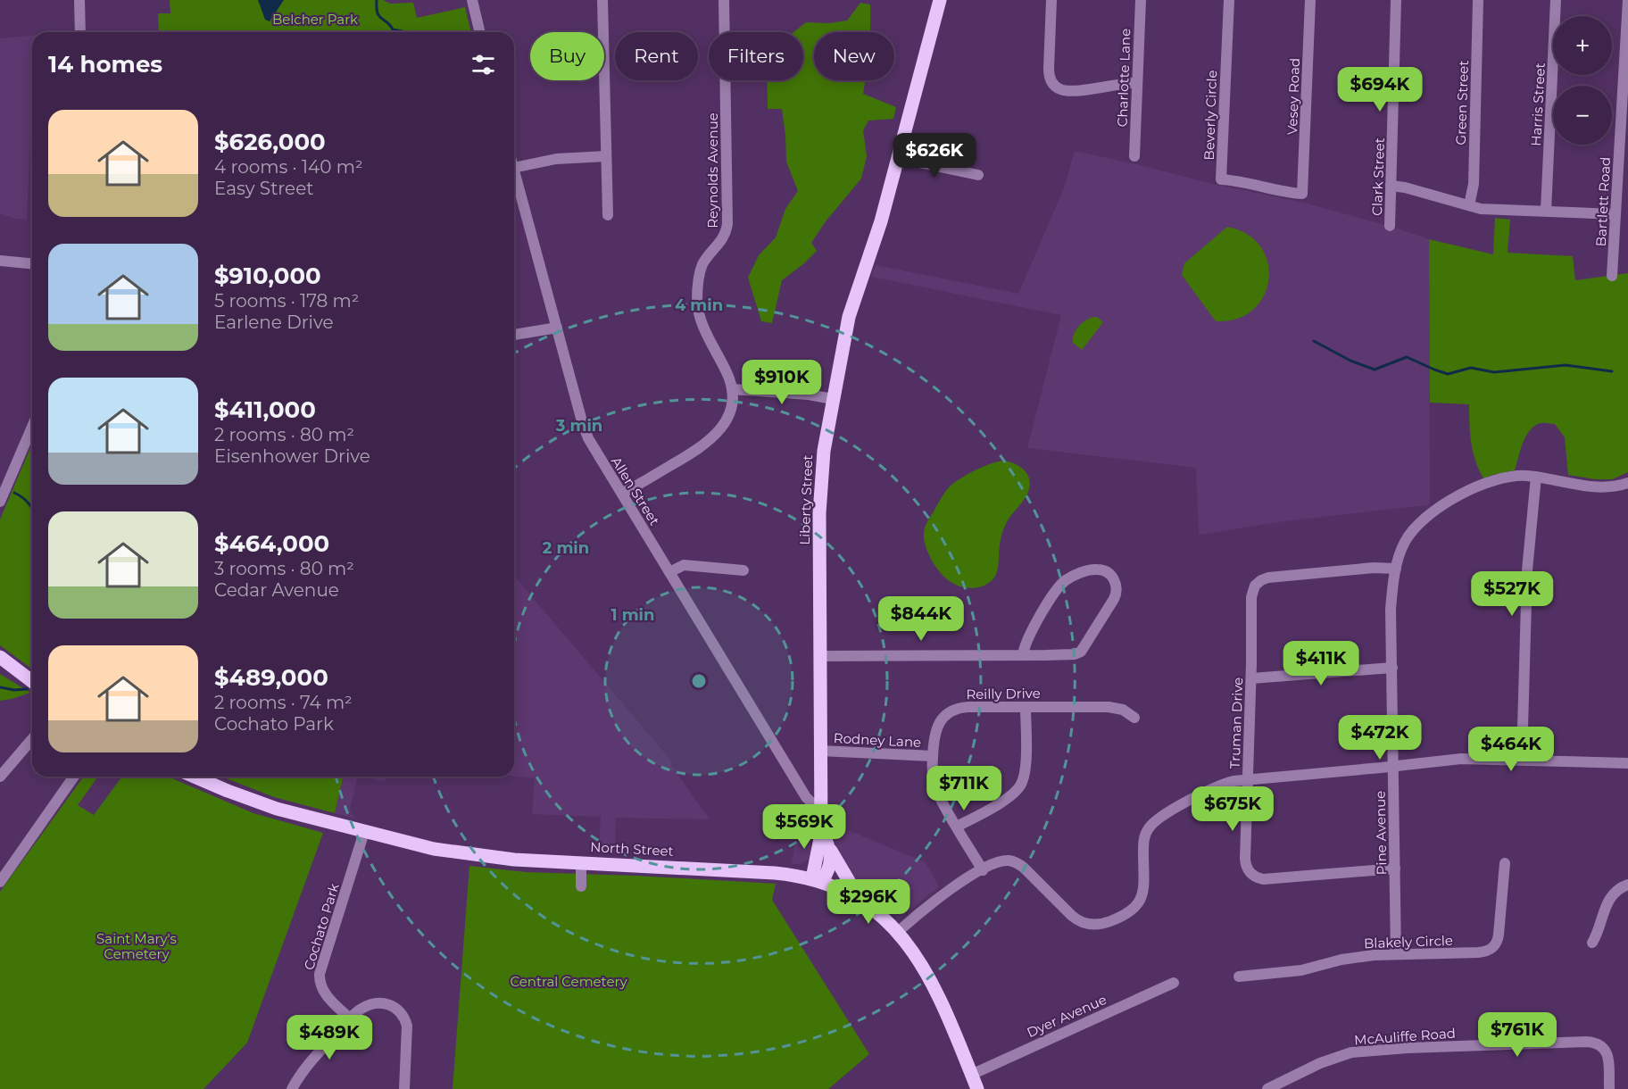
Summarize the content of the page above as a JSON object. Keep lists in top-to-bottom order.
{
  "streets": {
    "main road": ["Liberty Street", "North Street"],
    "street": [
      "Charlotte Lane",
      "Vesey Road",
      "Green Street",
      "Harris Street",
      "Beverly Circle",
      "Reynolds Avenue",
      "Clark Street",
      "Bartlett Road",
      "Allen Street",
      "Reilly Drive",
      "Truman Drive",
      "Rodney Lane",
      "Pine Avenue",
      "Cochato Park",
      "Blakely Circle",
      "Dyer Avenue",
      "McAuliffe Road"
    ]
  },
  "crossings": [
    ["Vesey Road", "Beverly Circle"],
    ["Reynolds Avenue", "Allen Street"],
    ["Allen Street", "Liberty Street"],
    ["Liberty Street", "Rodney Lane"],
    ["Liberty Street", "North Street"],
    ["Reilly Drive", "Truman Drive"],
    ["Reilly Drive", "Rodney Lane"],
    ["Truman Drive", "Pine Avenue"],
    ["Truman Drive", "North Street"],
    ["Pine Avenue", "Blakely Circle"],
    ["North Street", "Cochato Park"],
    ["North Street", "Dyer Avenue"]
  ],
  "parks": ["Belcher Park", "Saint Mary's Cemetery", "Central Cemetery"],
  "page": {
    "map_buttons": ["+", "−"],
    "chip": [
      "Buy",
      "Rent",
      "Filters",
      "New"
    ],
    "heading": "14 homes",
    "price": [
      "$694K",
      "$626K",
      "$910K",
      "$527K",
      "$844K",
      "$411K",
      "$472K",
      "$464K",
      "$711K",
      "$675K",
      "$569K",
      "$296K",
      "$761K",
      "$489K"
    ],
    "list": [
      {
        "name": "$626,000",
        "note": "4 rooms · 140 m² · Easy Street"
      },
      {
        "name": "$910,000",
        "note": "5 rooms · 178 m² · Earlene Drive"
      },
      {
        "name": "$411,000",
        "note": "2 rooms · 80 m² · Eisenhower Drive"
      },
      {
        "name": "$464,000",
        "note": "3 rooms · 80 m² · Cedar Avenue"
      },
      {
        "name": "$489,000",
        "note": "2 rooms · 74 m² · Cochato Park"
      }
    ]
  },
  "rings": [
    "4 min",
    "3 min",
    "2 min",
    "1 min"
  ]
}
